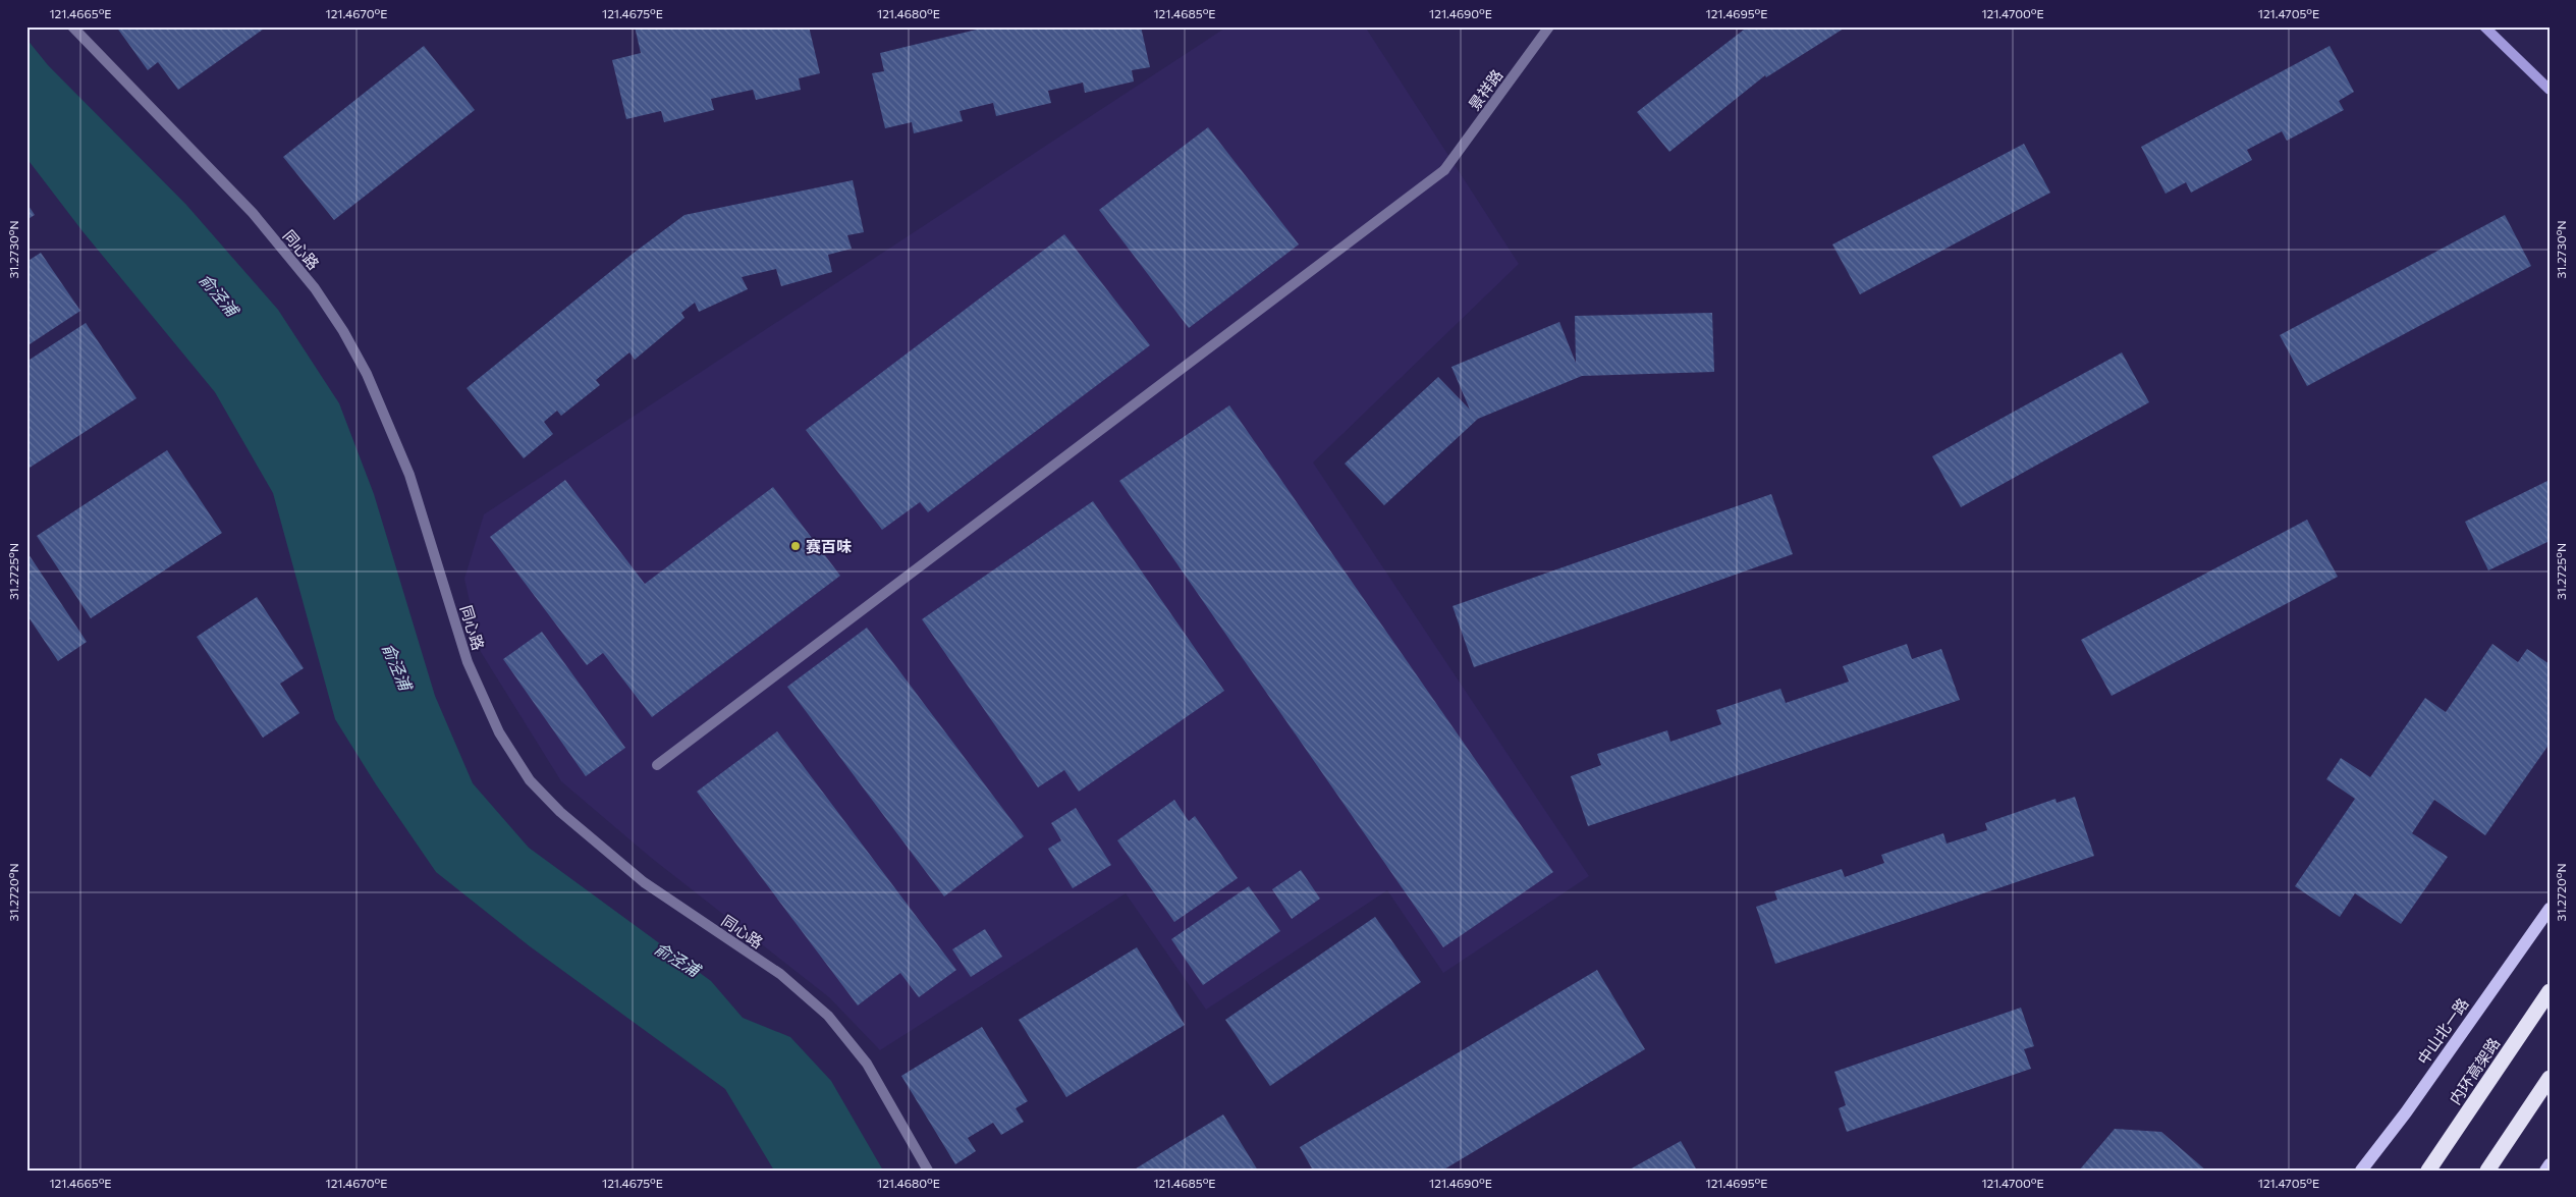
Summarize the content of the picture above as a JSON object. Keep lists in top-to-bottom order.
{
  "streets": {
    "highway": ["内环高架路"],
    "main road": ["中山北一路"],
    "street": ["景祥路", "同心路"]
  },
  "water": ["俞泾浦"],
  "places": ["赛百味"],
  "coordinates": [
    "121.4665°E",
    "121.4670°E",
    "121.4675°E",
    "121.4680°E",
    "121.4685°E",
    "121.4690°E",
    "121.4695°E",
    "121.4700°E",
    "121.4705°E",
    "31.2730°N",
    "31.2725°N",
    "31.2720°N"
  ]
}
